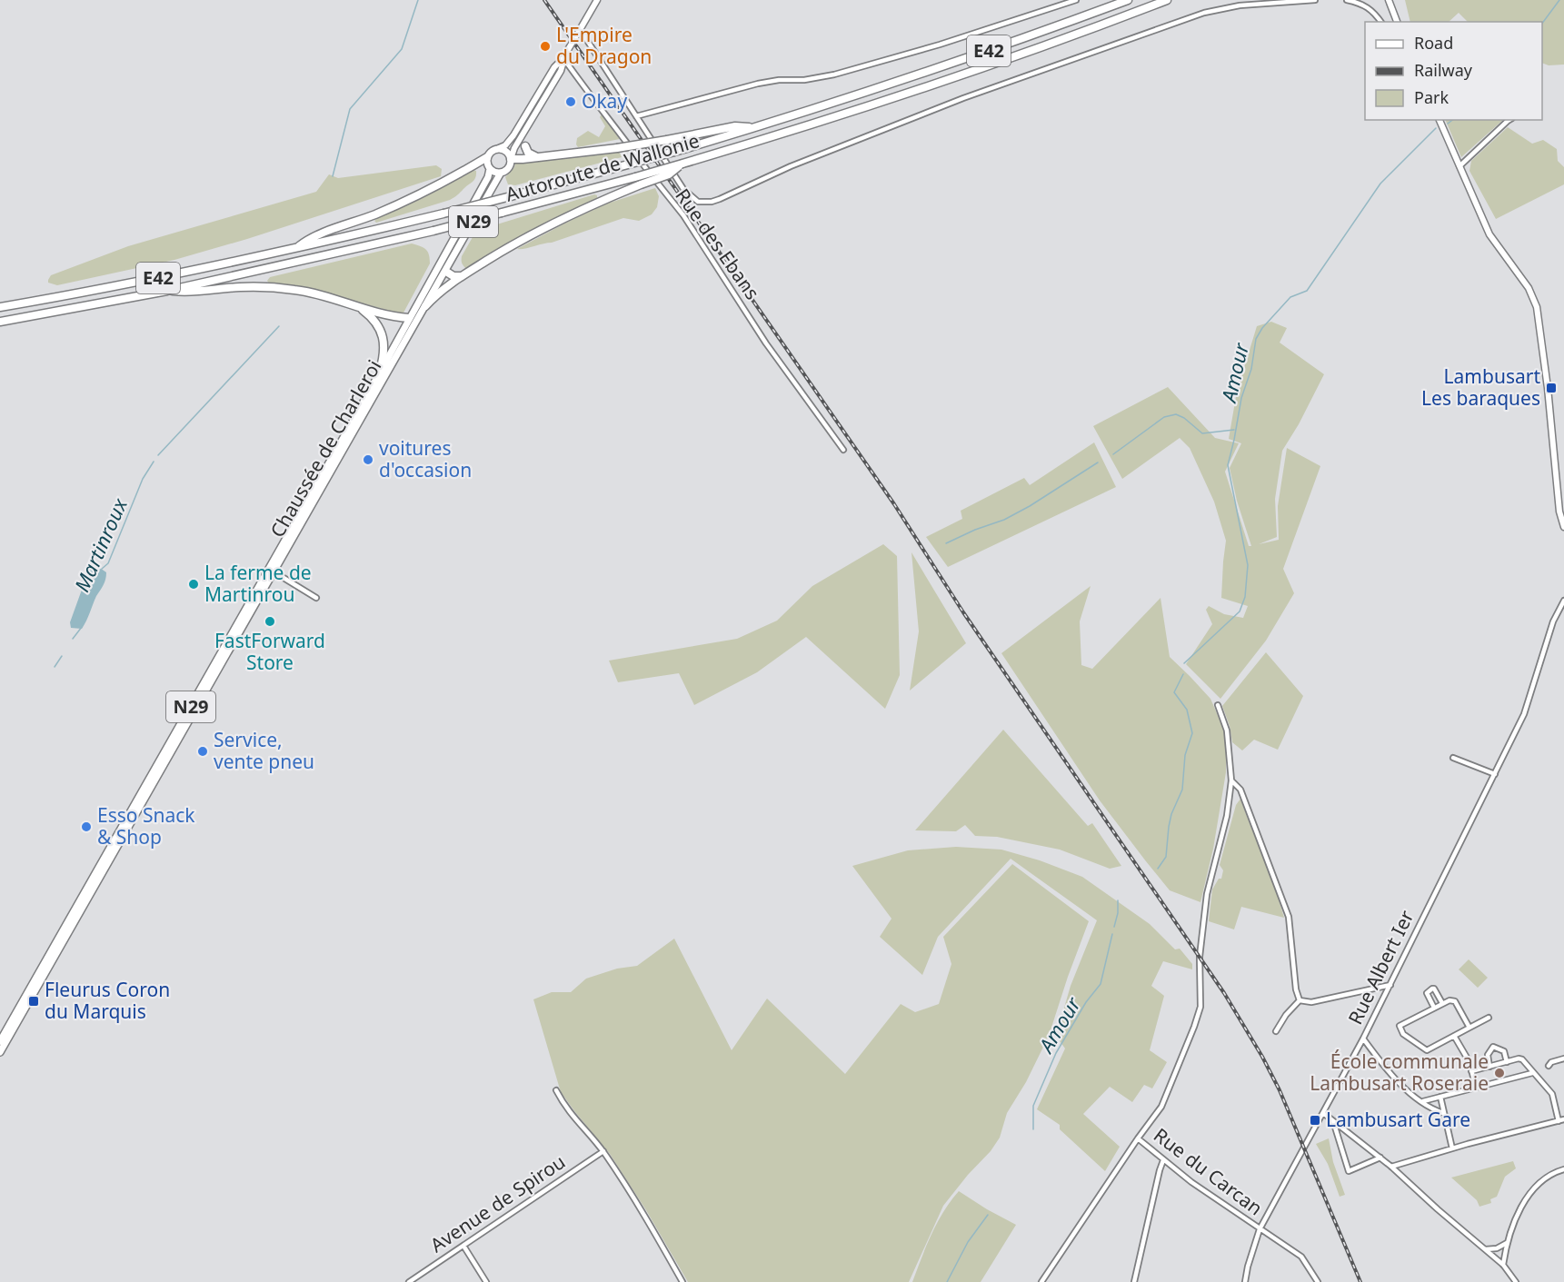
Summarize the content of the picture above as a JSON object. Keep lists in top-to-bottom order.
{
  "streets": {
    "highway": ["E42", "Autoroute de Wallonie"],
    "main road": ["N29", "Chaussée de Charleroi"],
    "street": [
      "Rue des Ebans",
      "Rue Albert Ier",
      "Rue du Carcan",
      "Avenue de Spirou"
    ]
  },
  "crossings": [
    ["N29", "Rue des Ebans"],
    ["N29", "Chaussée de Charleroi"],
    ["Rue Albert Ier", "Rue du Carcan"]
  ],
  "water": ["Amour", "Martinroux"],
  "places": {
    "other": [
      "L'Empire du Dragon",
      "Okay",
      "voitures d'occasion",
      "La ferme de Martinrou",
      "FastForward Store",
      "Service, vente pneu",
      "Esso Snack & Shop",
      "École communale Lambusart Roseraie"
    ],
    "transit": ["Lambusart Les baraques", "Fleurus Coron du Marquis", "Lambusart Gare"]
  },
  "legend": ["Road", "Railway", "Park"]
}
